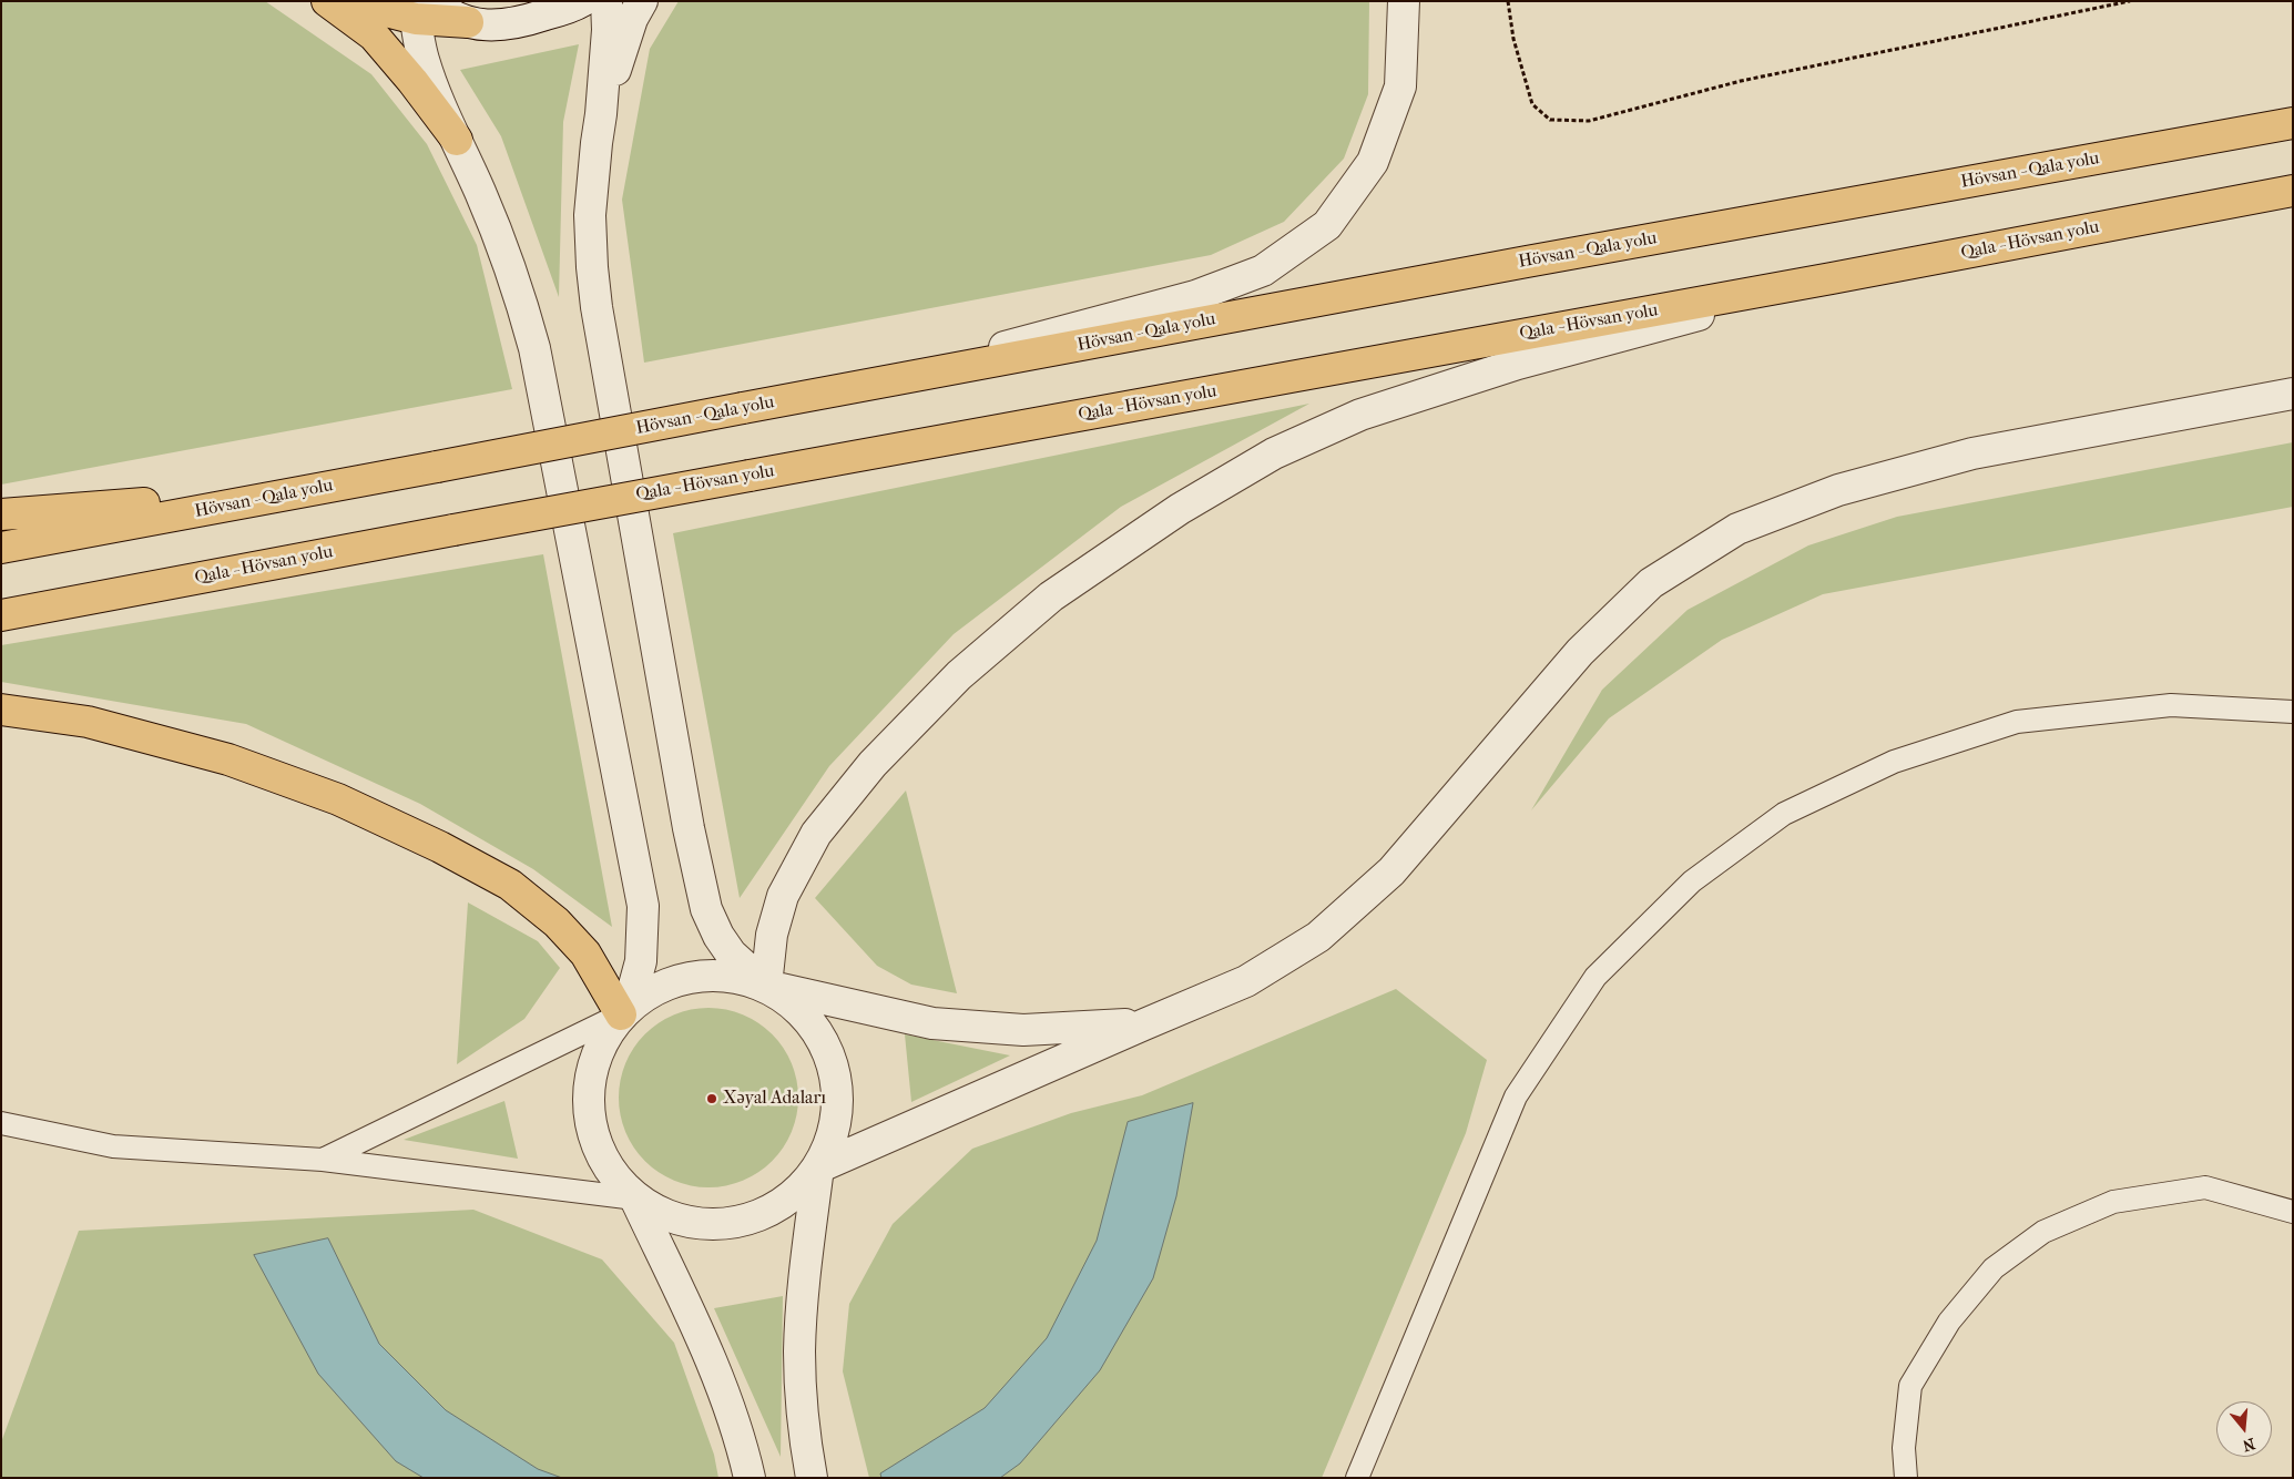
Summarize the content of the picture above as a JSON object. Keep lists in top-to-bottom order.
{
  "streets": {
    "main road": ["Hövsan - Qala yolu", "Qala - Hövsan yolu"]
  },
  "places": ["Xəyal Adaları"],
  "north": "bottom"
}
